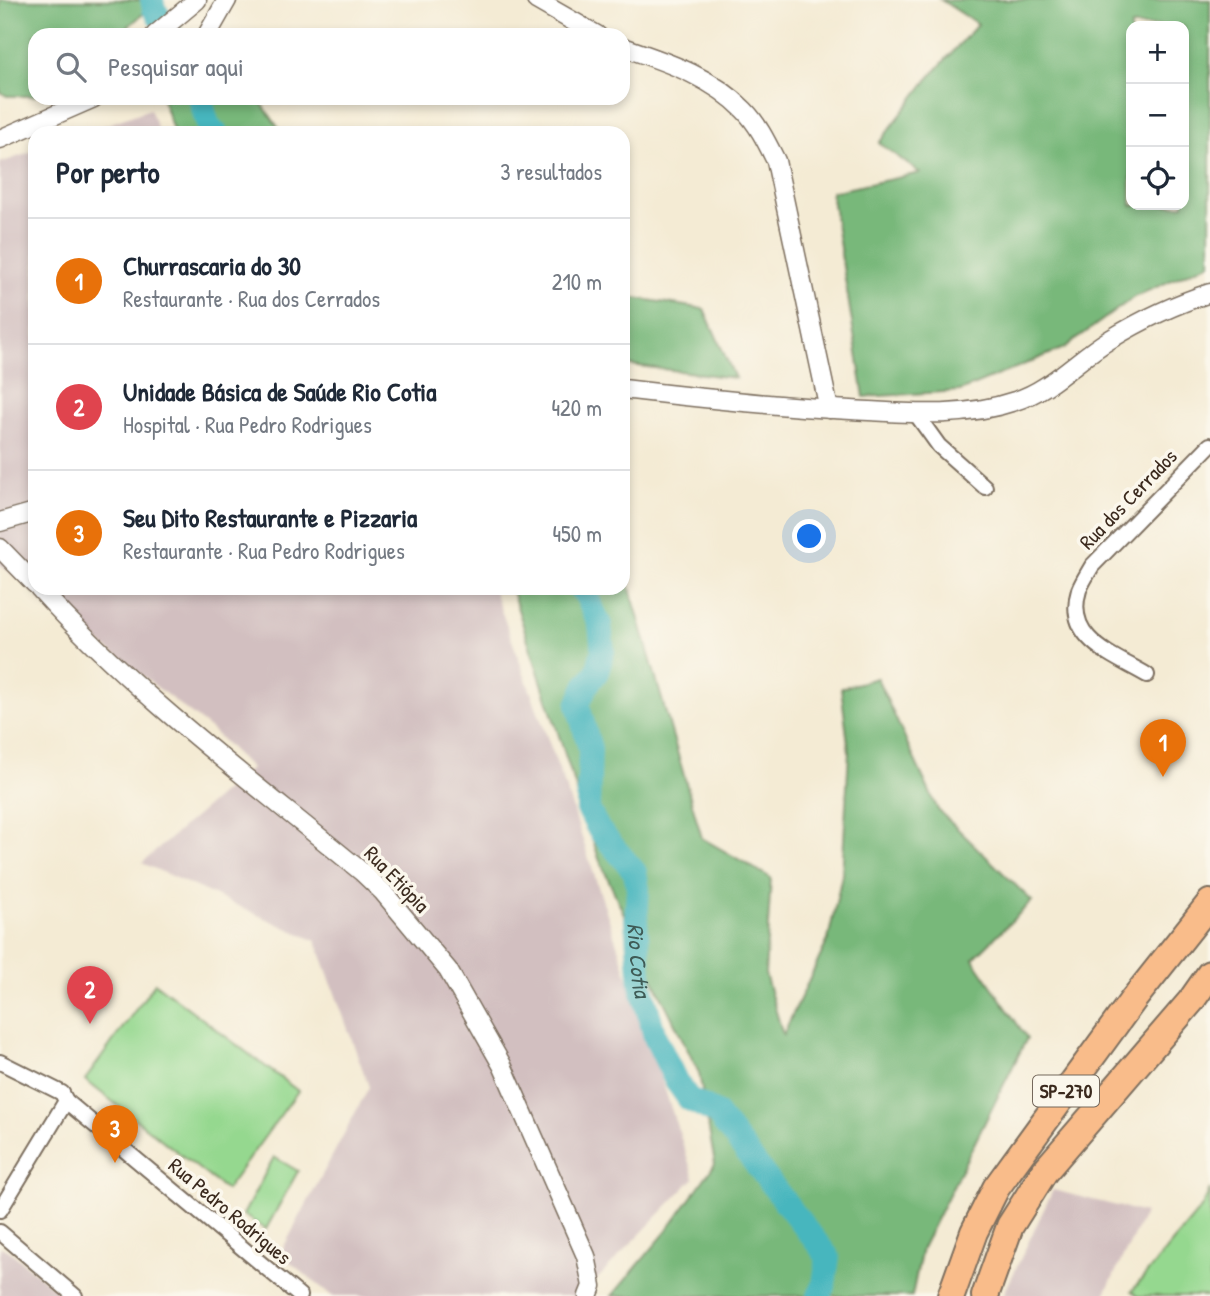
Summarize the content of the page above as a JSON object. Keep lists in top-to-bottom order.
{
  "streets": {
    "highway": ["SP-270"],
    "street": ["Rua dos Cerrados", "Rua Etiópia", "Rua Pedro Rodrigues"]
  },
  "water": ["Rio Cotia"],
  "page": {
    "map_buttons": ["+", "−"],
    "search": "Pesquisar aqui",
    "heading": ["Por perto", "3 resultados"],
    "list": [
      {
        "mark": "1",
        "name": "Churrascaria do 30",
        "note": "Restaurante · Rua dos Cerrados",
        "value": "210 m"
      },
      {
        "mark": "2",
        "name": "Unidade Básica de Saúde Rio Cotia",
        "note": "Hospital · Rua Pedro Rodrigues",
        "value": "420 m"
      },
      {
        "mark": "3",
        "name": "Seu Dito Restaurante e Pizzaria",
        "note": "Restaurante · Rua Pedro Rodrigues",
        "value": "450 m"
      }
    ],
    "pins": ["1", "2", "3"]
  }
}
